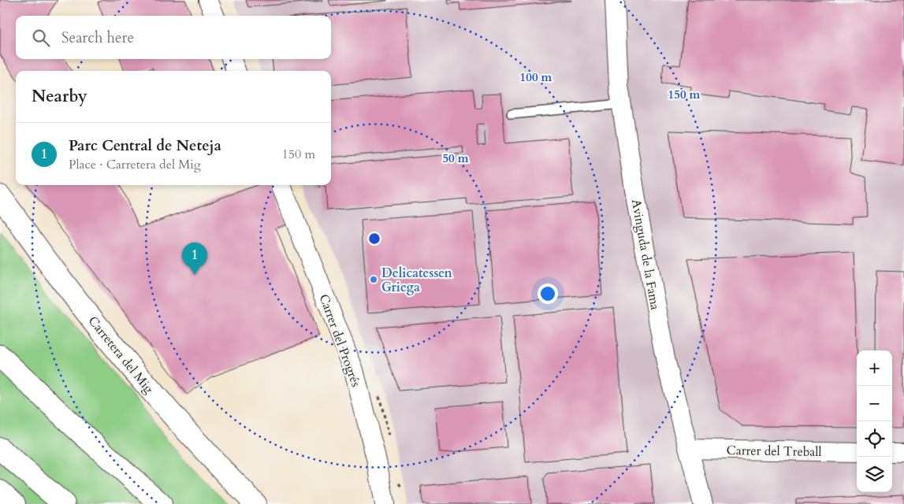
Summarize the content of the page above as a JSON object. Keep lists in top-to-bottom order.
{
  "streets": {
    "main road": ["Carretera del Mig"],
    "street": ["Avinguda de la Fama", "Carrer del Progrés", "Carrer del Treball"]
  },
  "crossings": [
    ["Avinguda de la Fama", "Carrer del Treball"]
  ],
  "places": ["Delicatessen Griega"],
  "page": {
    "search": "Search here",
    "heading": "Nearby",
    "list": [
      {
        "mark": "1",
        "name": "Parc Central de Neteja",
        "note": "Place · Carretera del Mig",
        "value": "150 m"
      }
    ],
    "pins": "1",
    "map_buttons": ["+", "−"]
  },
  "rings": ["100 m", "150 m", "50 m"]
}
